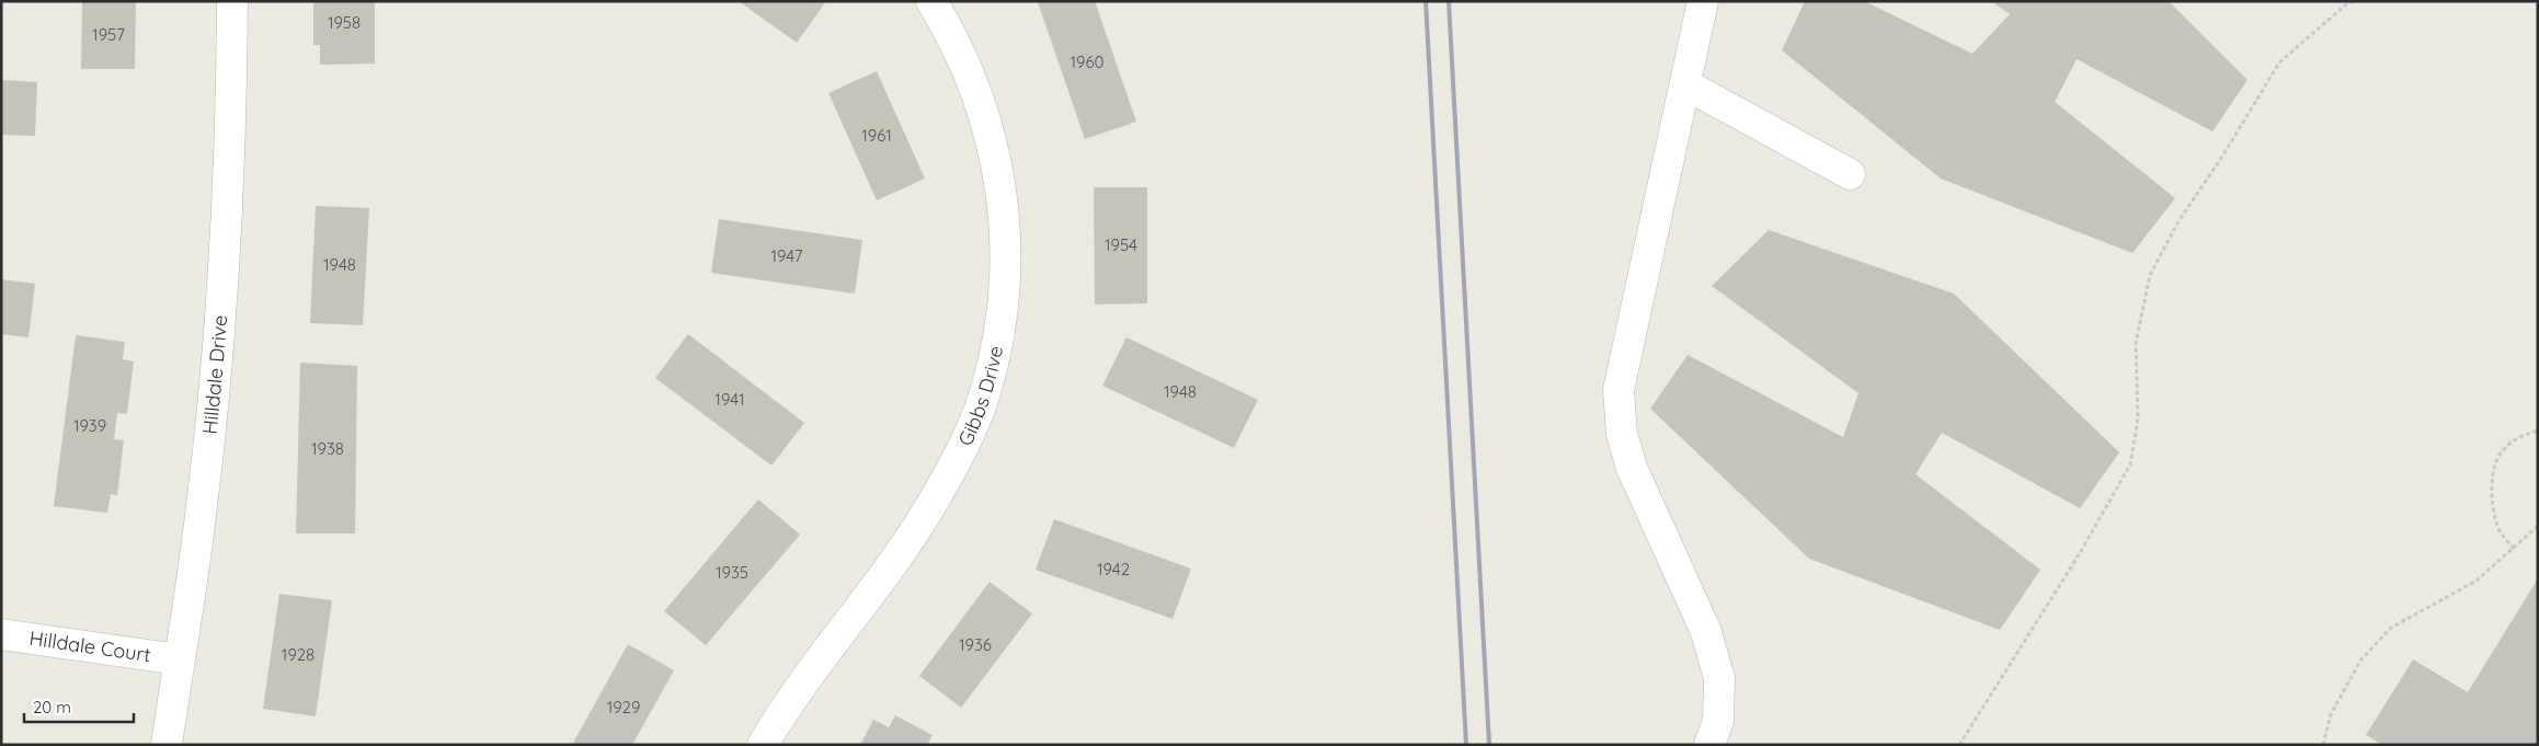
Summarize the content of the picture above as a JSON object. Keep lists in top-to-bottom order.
{
  "streets": {
    "street": ["Hilldale Drive", "Gibbs Drive", "Hilldale Court"]
  },
  "crossings": [
    ["Hilldale Drive", "Hilldale Court"]
  ],
  "house_numbers": [
    "1958",
    "1957",
    "1960",
    "1961",
    "1954",
    "1947",
    "1948",
    "1948",
    "1941",
    "1939",
    "1938",
    "1942",
    "1935",
    "1936",
    "1928",
    "1929"
  ],
  "scale_bar": "20 m"
}
